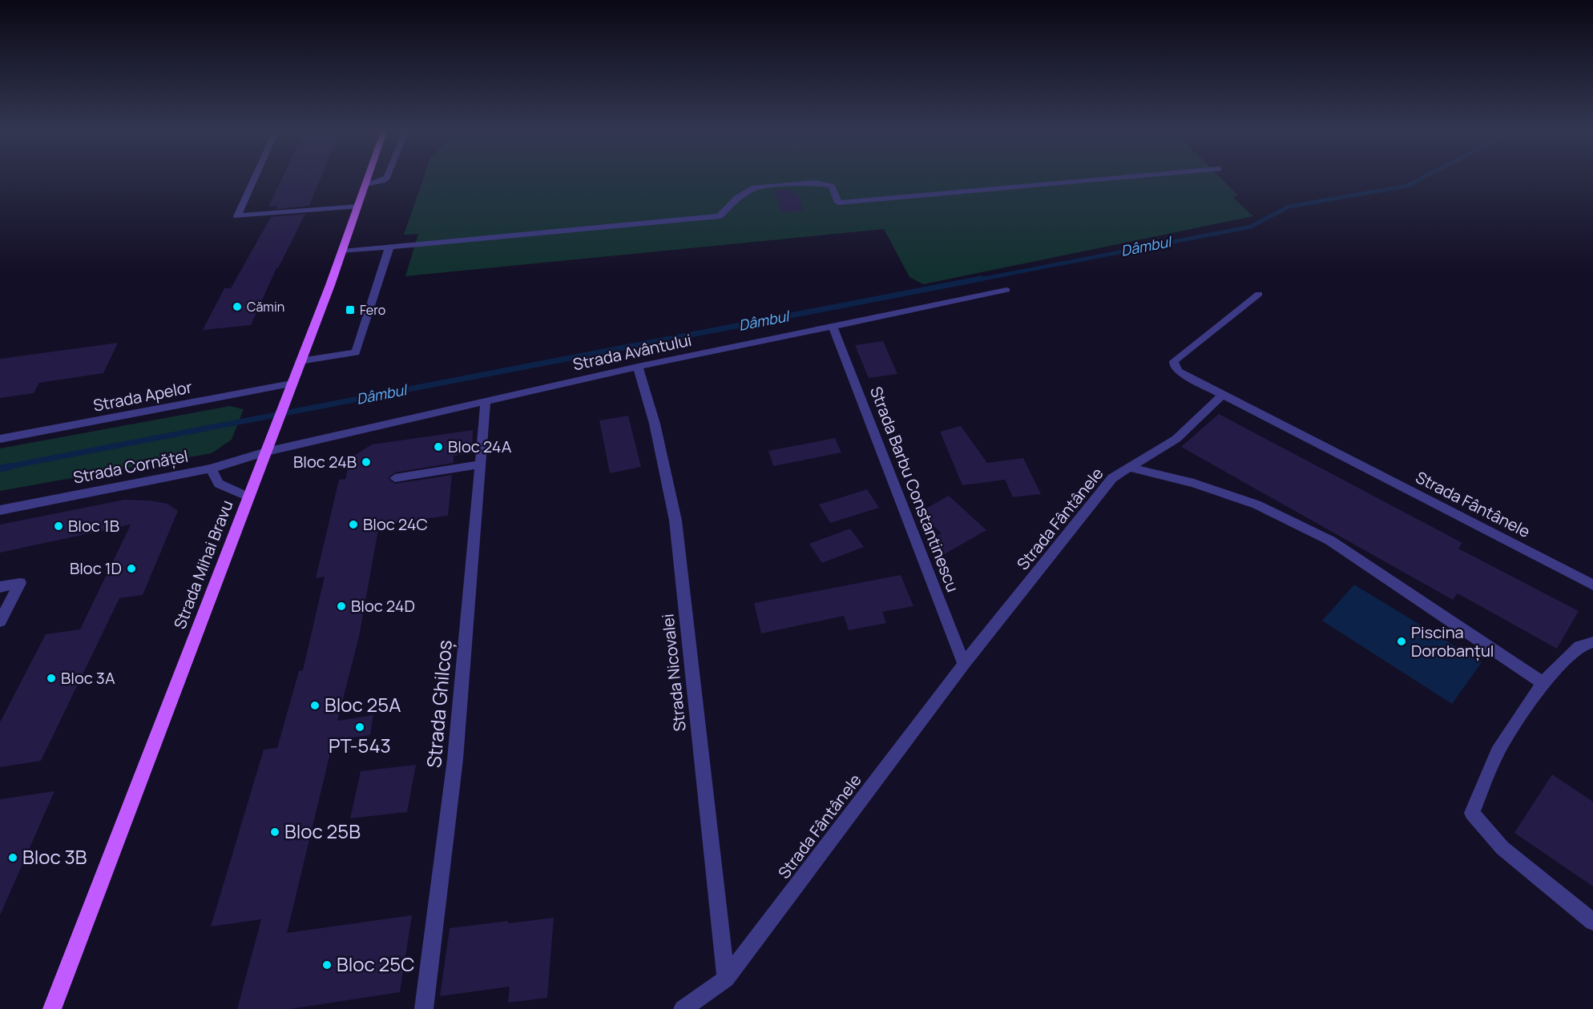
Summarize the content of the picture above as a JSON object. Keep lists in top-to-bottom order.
{
  "streets": {
    "main road": ["Strada Mihai Bravu"],
    "street": [
      "Strada Avântului",
      "Strada Apelor",
      "Strada Cornățel",
      "Strada Barbu Constantinescu",
      "Strada Fântânele",
      "Strada Nicovalei",
      "Strada Ghilcoș"
    ]
  },
  "crossings": [
    ["Strada Avântului", "Strada Cornățel"],
    ["Strada Avântului", "Strada Barbu Constantinescu"],
    ["Strada Avântului", "Strada Mihai Bravu"],
    ["Strada Avântului", "Strada Nicovalei"],
    ["Strada Avântului", "Strada Ghilcoș"],
    ["Strada Apelor", "Strada Mihai Bravu"],
    ["Strada Cornățel", "Strada Mihai Bravu"],
    ["Strada Barbu Constantinescu", "Strada Fântânele"],
    ["Strada Fântânele", "Strada Nicovalei"]
  ],
  "water": ["Dâmbul"],
  "places": {
    "other": [
      "Cămin",
      "Bloc 24A",
      "Bloc 24B",
      "Bloc 24C",
      "Bloc 1B",
      "Bloc 1D",
      "Bloc 24D",
      "Piscina Dorobanțul",
      "Bloc 3A",
      "Bloc 25A",
      "PT-543",
      "Bloc 25B",
      "Bloc 3B",
      "Bloc 25C"
    ],
    "transit": ["Fero"]
  }
}
